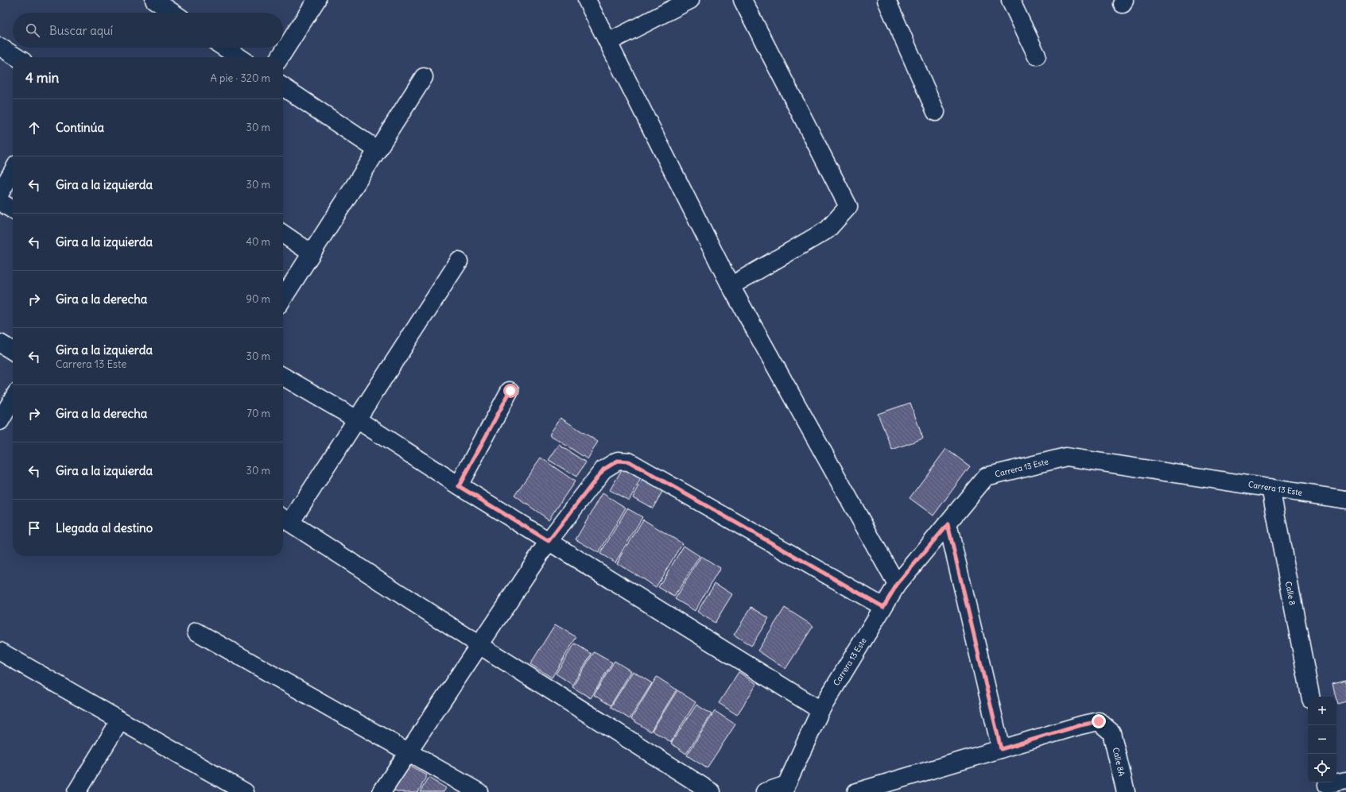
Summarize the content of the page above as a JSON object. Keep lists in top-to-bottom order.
{
  "streets": {
    "street": ["Carrera 13 Este", "Calle 8", "Calle 8A"]
  },
  "crossings": [
    ["Carrera 13 Este", "Calle 8"]
  ],
  "page": {
    "search": "Buscar aquí",
    "heading": ["4 min", "A pie · 320 m"],
    "list": [
      ["Continúa", "30 m"],
      ["Gira a la izquierda", "30 m"],
      ["Gira a la izquierda", "40 m"],
      ["Gira a la derecha", "90 m"],
      ["Gira a la izquierda", "Carrera 13 Este", "30 m"],
      ["Gira a la derecha", "70 m"],
      ["Gira a la izquierda", "30 m"],
      "Llegada al destino"
    ],
    "map_buttons": ["+", "−"]
  }
}
